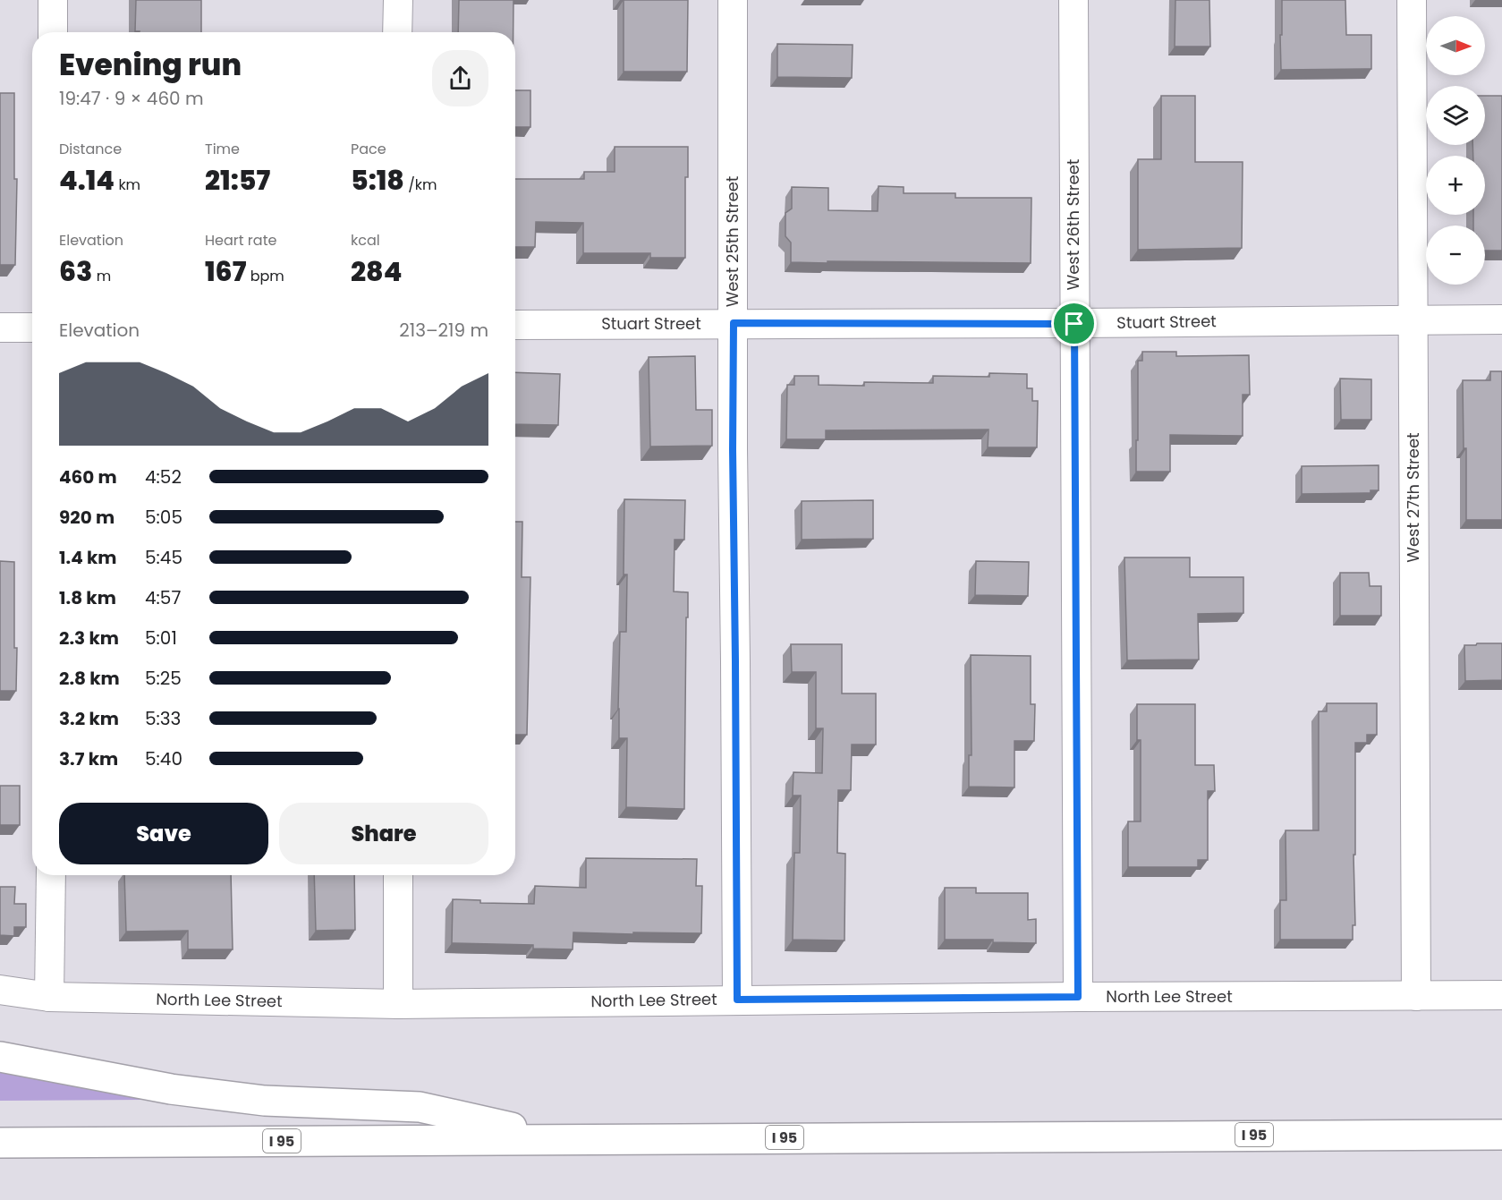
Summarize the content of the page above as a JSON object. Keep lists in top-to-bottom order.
{
  "streets": {
    "highway": ["I 95"],
    "street": [
      "West 26th Street",
      "West 25th Street",
      "Stuart Street",
      "West 27th Street",
      "North Lee Street"
    ]
  },
  "crossings": [
    ["West 26th Street", "Stuart Street"],
    ["West 26th Street", "North Lee Street"],
    ["West 25th Street", "Stuart Street"],
    ["West 25th Street", "North Lee Street"],
    ["Stuart Street", "West 27th Street"],
    ["West 27th Street", "North Lee Street"]
  ],
  "north": "right",
  "page": {
    "map_buttons": ["+", "−"],
    "heading": ["Evening run", "19:47 · 9 × 460 m"],
    "stats": [
      ["Distance", "4.14 km"],
      ["Time", "21:57"],
      ["Pace", "5:18 /km"],
      ["Elevation", "63 m"],
      ["Heart rate", "167 bpm"],
      ["kcal", "284"]
    ],
    "chart": ["Elevation", "213–219 m"],
    "list": [
      {
        "name": "460 m",
        "note": "4:52"
      },
      {
        "name": "920 m",
        "note": "5:05"
      },
      {
        "name": "1.4 km",
        "note": "5:45"
      },
      {
        "name": "1.8 km",
        "note": "4:57"
      },
      {
        "name": "2.3 km",
        "note": "5:01"
      },
      {
        "name": "2.8 km",
        "note": "5:25"
      },
      {
        "name": "3.2 km",
        "note": "5:33"
      },
      {
        "name": "3.7 km",
        "note": "5:40"
      }
    ],
    "buttons": ["Save", "Share"]
  }
}
